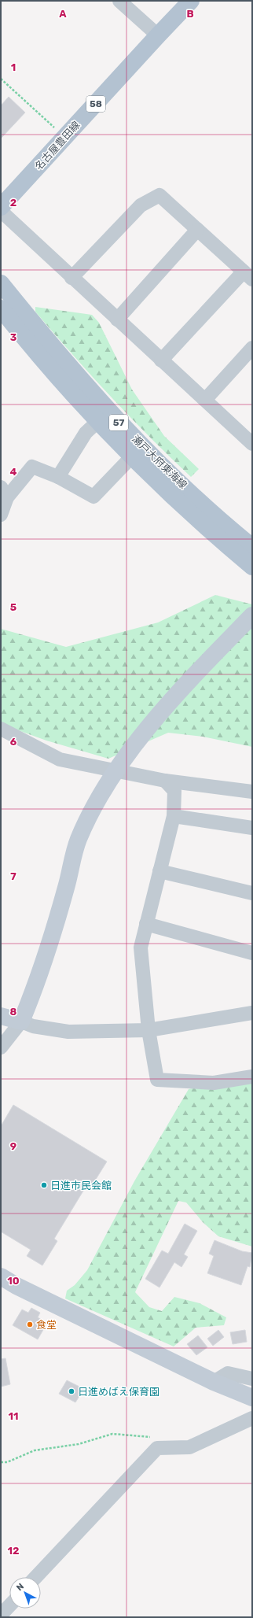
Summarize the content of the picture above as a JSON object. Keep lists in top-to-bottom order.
{
  "streets": {
    "main road": [
      "58",
      "名古屋豊田線",
      "57",
      "瀬戸大府東海線"
    ]
  },
  "places": ["日進市民会館", "食堂", "日進めばえ保育園"],
  "north": "top left",
  "grid": {
    "columns": ["A", "B"],
    "rows": [
      "1",
      "2",
      "3",
      "4",
      "5",
      "6",
      "7",
      "8",
      "9",
      "10",
      "11",
      "12"
    ]
  }
}
